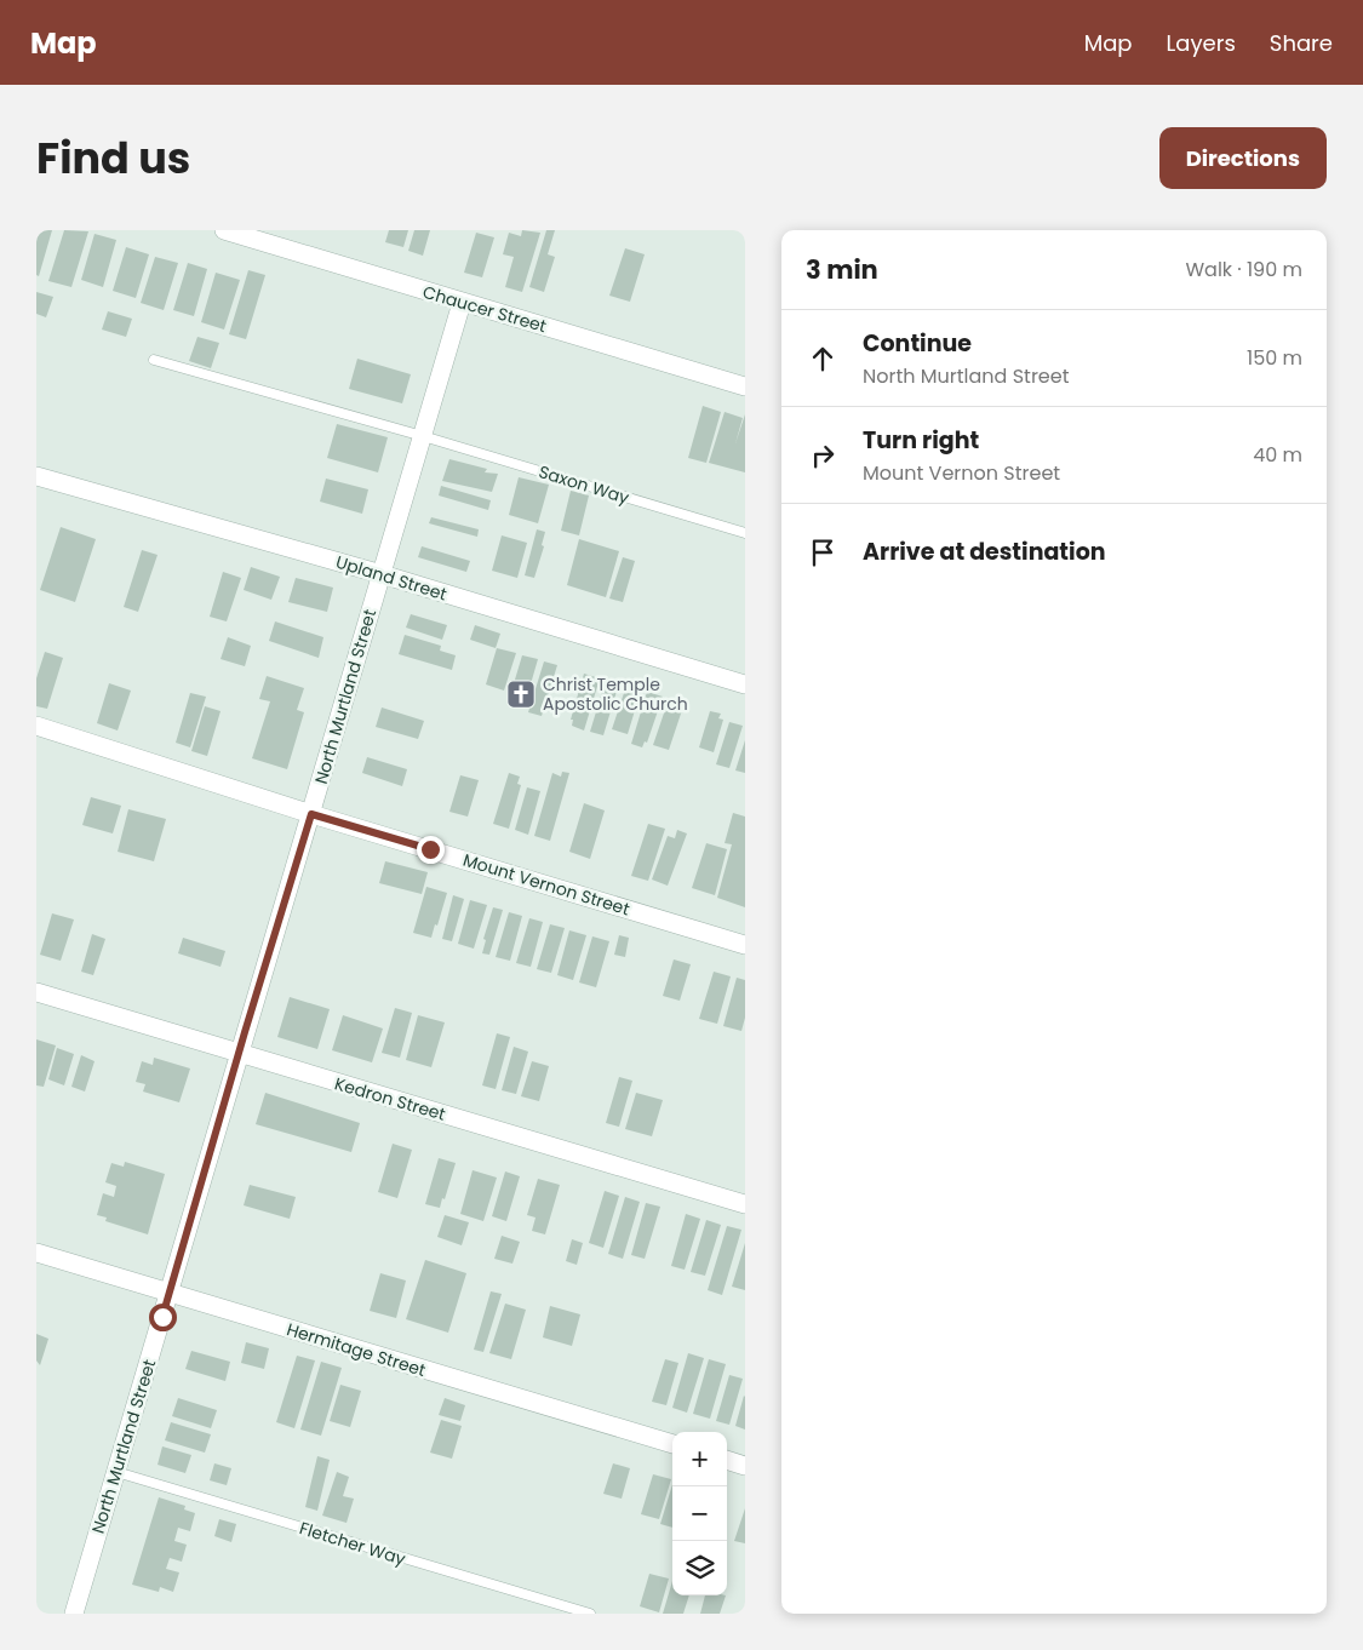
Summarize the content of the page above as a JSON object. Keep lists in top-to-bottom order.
{
  "streets": {
    "street": [
      "Chaucer Street",
      "Upland Street",
      "North Murtland Street",
      "Mount Vernon Street",
      "Kedron Street",
      "Hermitage Street"
    ],
    "lane": ["Saxon Way", "Fletcher Way"]
  },
  "crossings": [
    ["Chaucer Street", "North Murtland Street"],
    ["Saxon Way", "North Murtland Street"],
    ["Upland Street", "North Murtland Street"],
    ["North Murtland Street", "Mount Vernon Street"],
    ["North Murtland Street", "Kedron Street"],
    ["North Murtland Street", "Hermitage Street"],
    ["North Murtland Street", "Fletcher Way"]
  ],
  "places": {
    "church": ["Christ Temple Apostolic Church"]
  },
  "page": {
    "header": "Map",
    "nav": ["Map", "Layers", "Share"],
    "title": "Find us",
    "buttons": "Directions",
    "heading": ["3 min", "Walk · 190 m"],
    "list": [
      ["Continue", "North Murtland Street", "150 m"],
      ["Turn right", "Mount Vernon Street", "40 m"],
      "Arrive at destination"
    ],
    "map_buttons": ["+", "−"]
  }
}
